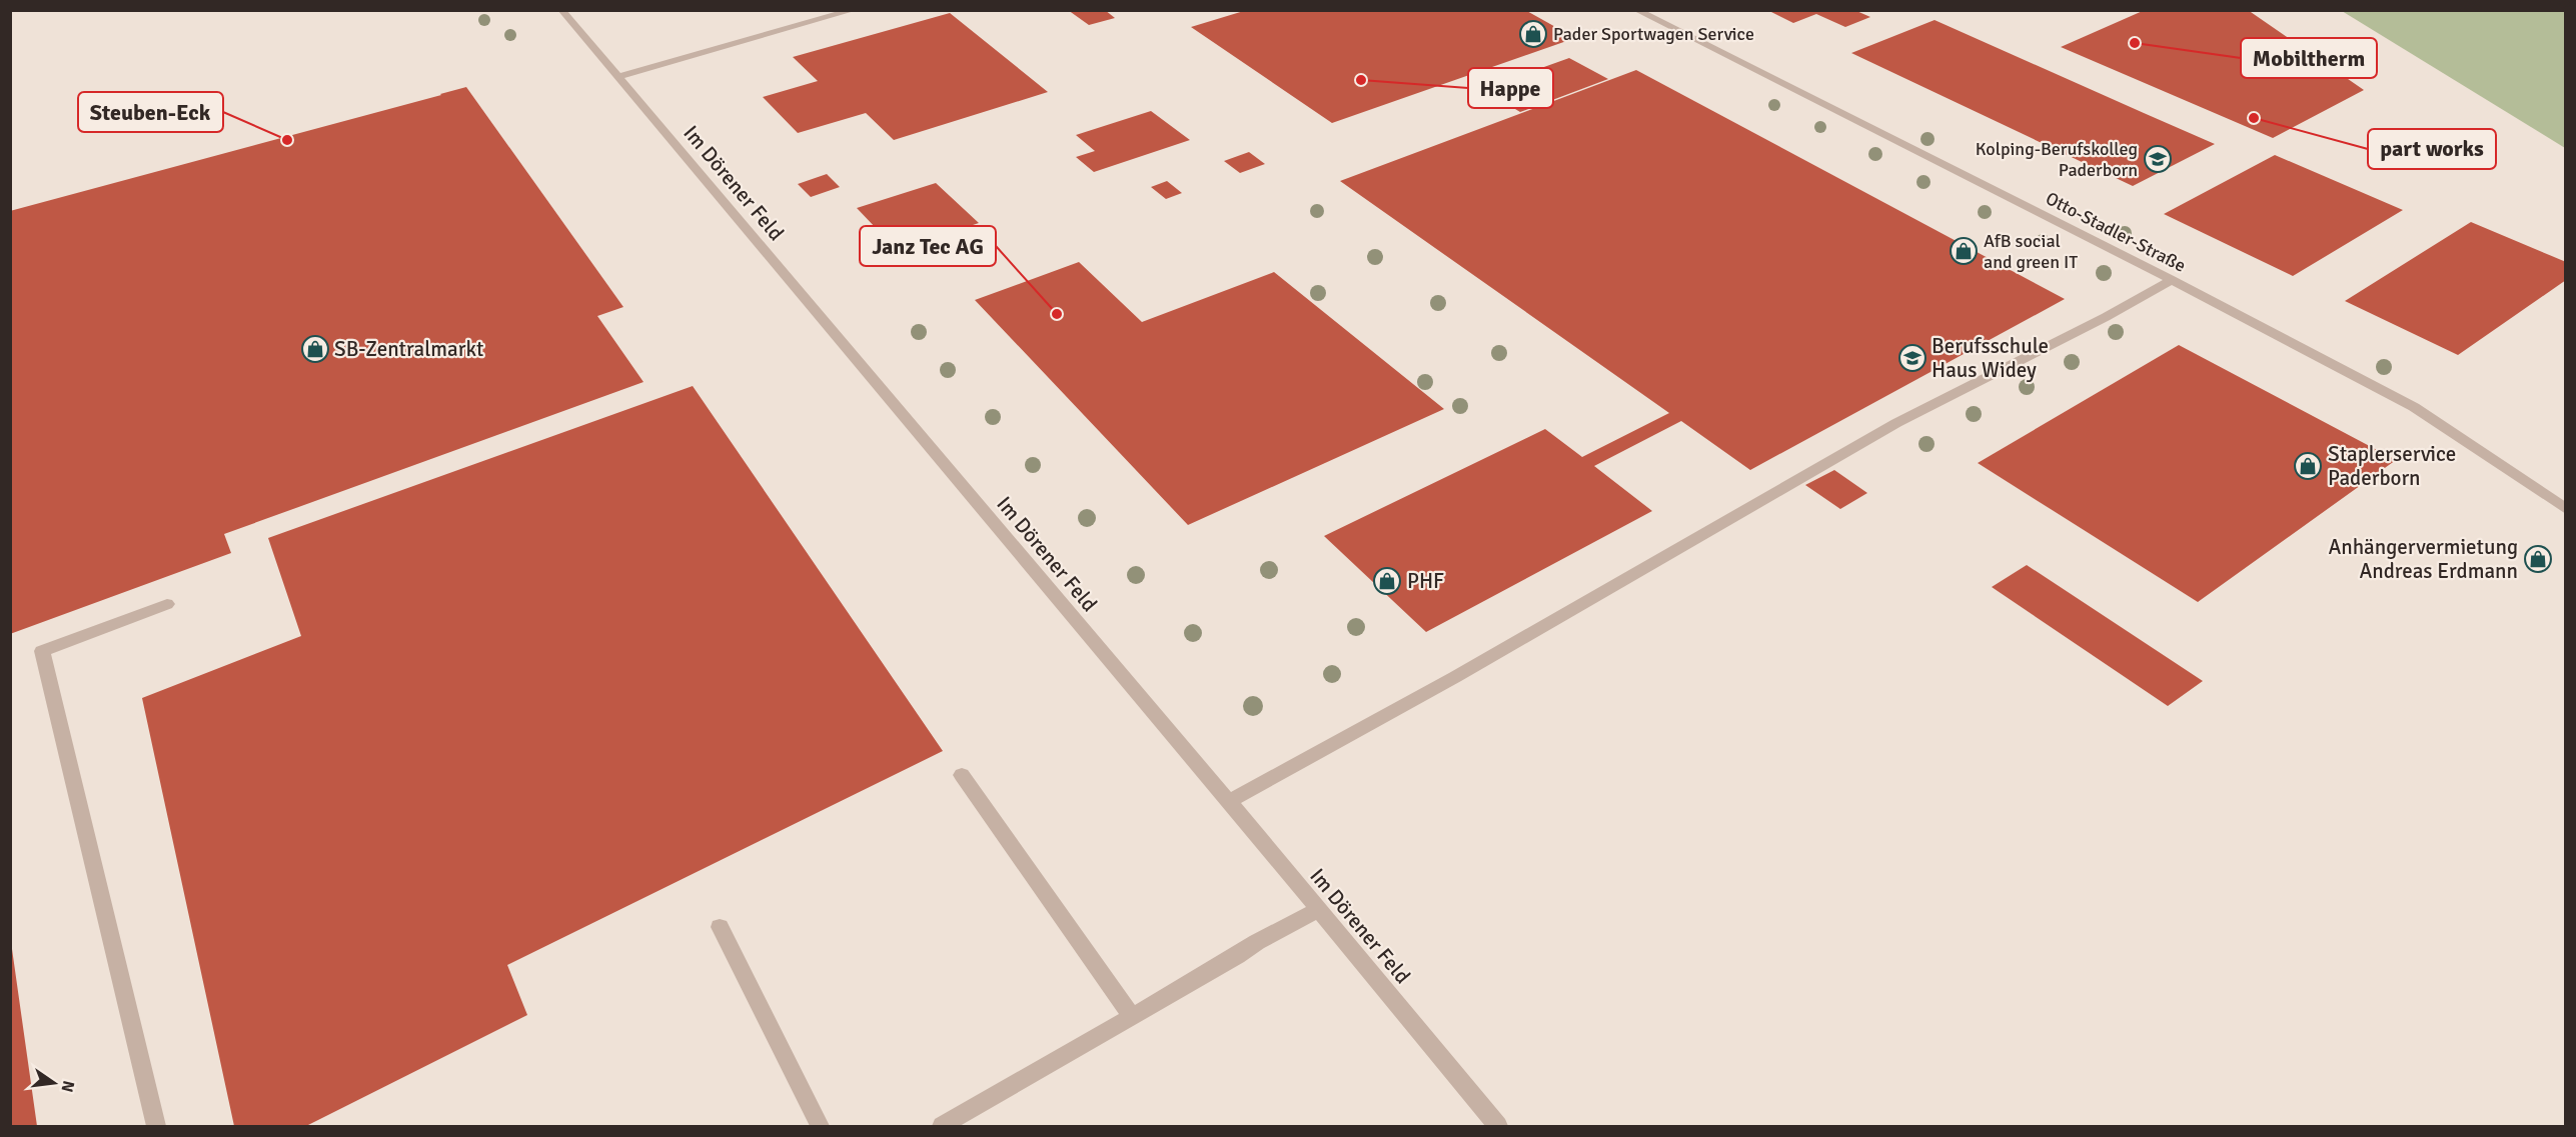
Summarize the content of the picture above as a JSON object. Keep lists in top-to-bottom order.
{
  "streets": {
    "street": ["Im Dörener Feld", "Otto-Stadler-Straße"]
  },
  "places": {
    "shop": [
      "Pader Sportwagen Service",
      "AfB social and green IT",
      "SB-Zentralmarkt",
      "Staplerservice Paderborn",
      "Anhängervermietung Andreas Erdmann",
      "PHF"
    ],
    "other": [
      "Mobiltherm",
      "Happe",
      "part works",
      "Steuben-Eck",
      "Janz Tec AG"
    ],
    "school or university": ["Kolping-Berufskolleg Paderborn", "Berufsschule Haus Widey"]
  },
  "north": "right"
}
